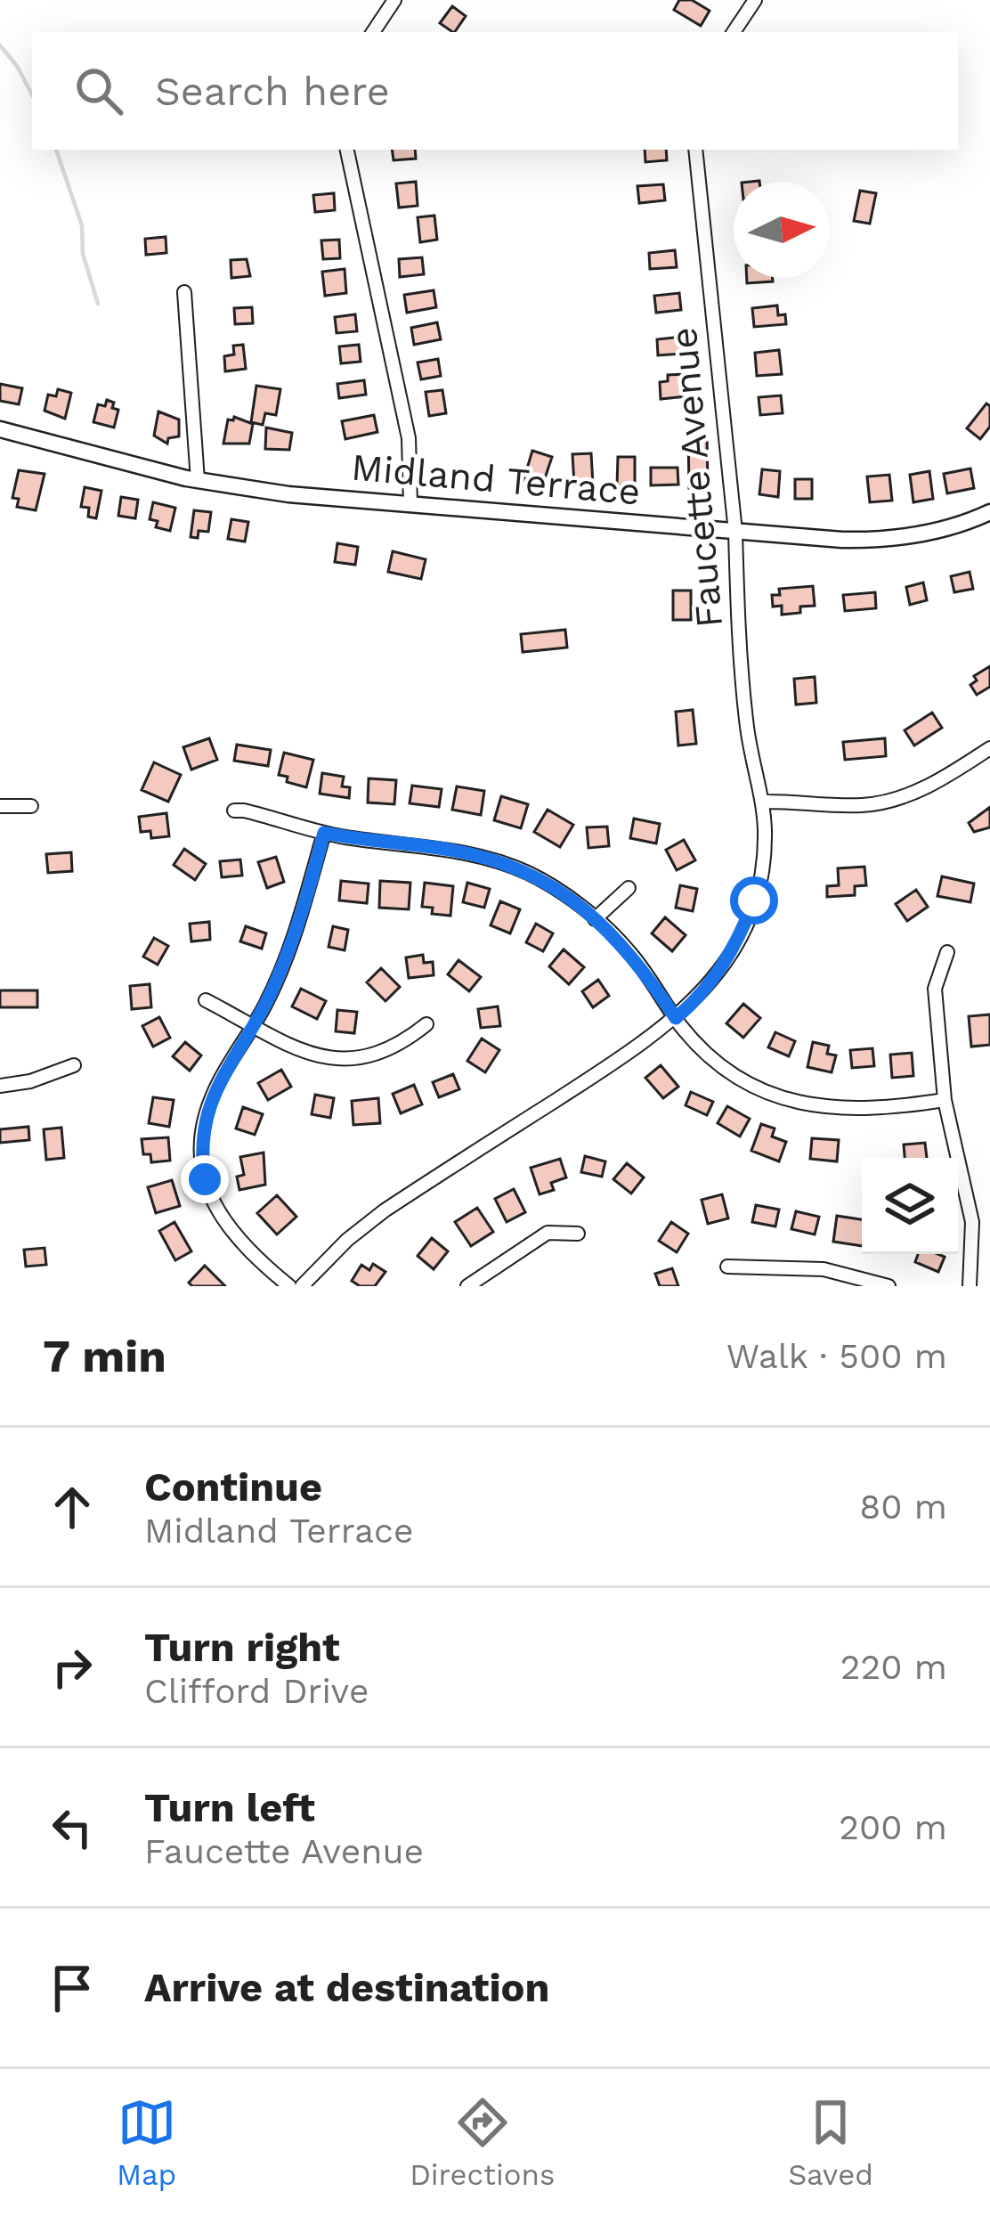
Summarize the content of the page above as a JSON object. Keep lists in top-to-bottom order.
{
  "streets": {
    "street": ["Faucette Avenue", "Midland Terrace"]
  },
  "crossings": [
    ["Faucette Avenue", "Midland Terrace"]
  ],
  "north": "right",
  "page": {
    "search": "Search here",
    "heading": ["7 min", "Walk · 500 m"],
    "list": [
      ["Continue", "Midland Terrace", "80 m"],
      ["Turn right", "Clifford Drive", "220 m"],
      ["Turn left", "Faucette Avenue", "200 m"],
      "Arrive at destination"
    ],
    "nav": ["Map", "Directions", "Saved"]
  }
}
